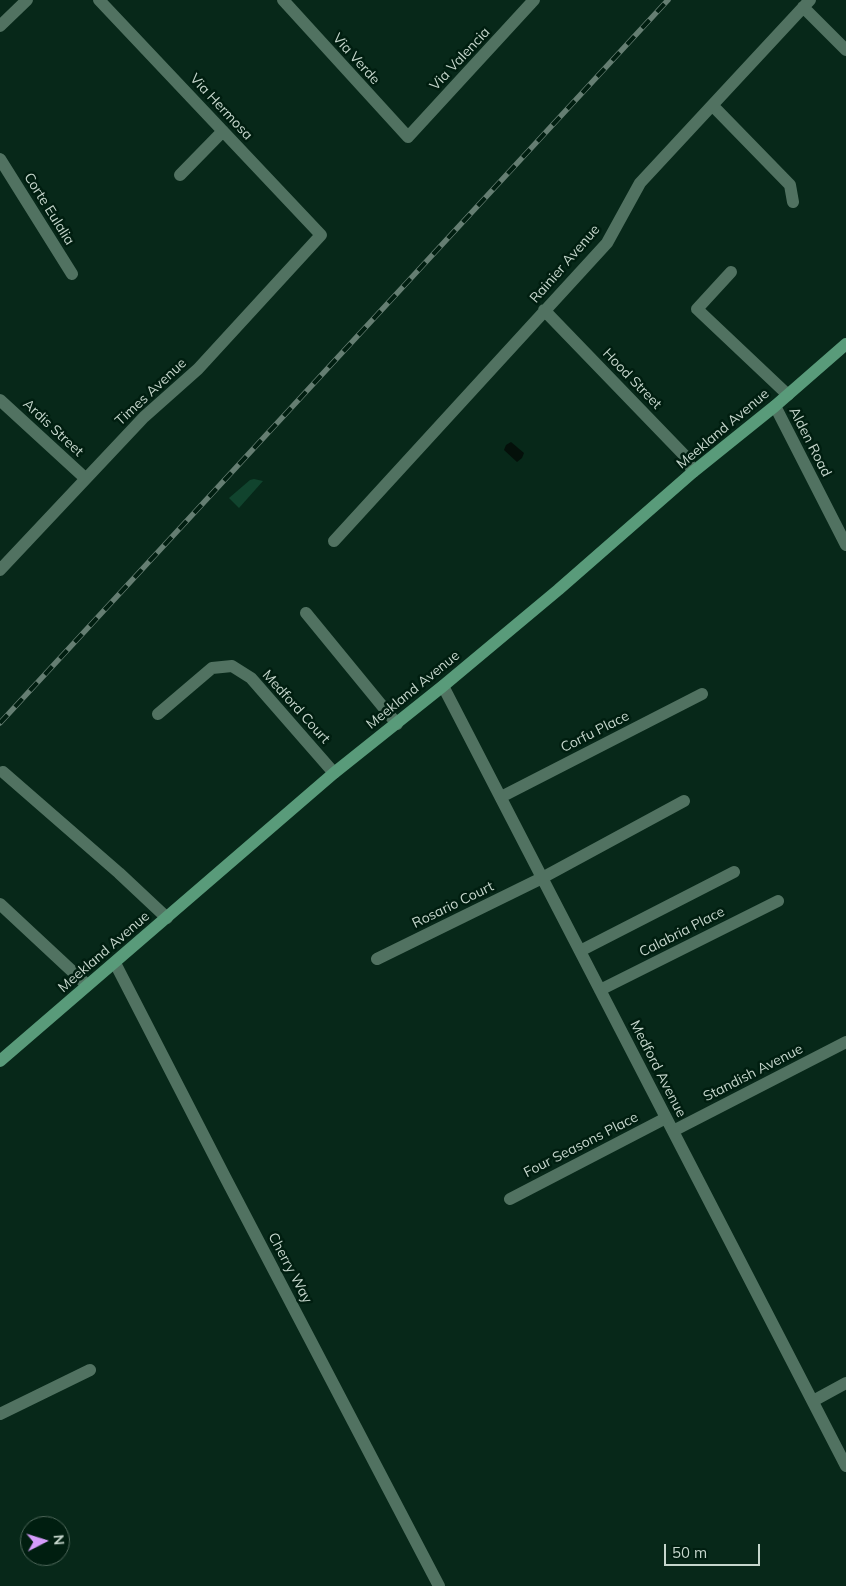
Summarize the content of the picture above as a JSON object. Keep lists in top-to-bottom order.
{
  "streets": {
    "main road": ["Meekland Avenue"],
    "street": [
      "Via Verde",
      "Via Valencia",
      "Via Hermosa",
      "Corte Eulalia",
      "Rainier Avenue",
      "Hood Street",
      "Times Avenue",
      "Ardis Street",
      "Alden Road",
      "Medford Court",
      "Corfu Place",
      "Rosario Court",
      "Calabria Place",
      "Medford Avenue",
      "Standish Avenue",
      "Four Seasons Place",
      "Cherry Way"
    ]
  },
  "crossings": [
    ["Via Verde", "Via Valencia"],
    ["Via Hermosa", "Times Avenue"],
    ["Rainier Avenue", "Hood Street"],
    ["Hood Street", "Meekland Avenue"],
    ["Times Avenue", "Ardis Street"],
    ["Meekland Avenue", "Alden Road"],
    ["Meekland Avenue", "Medford Court"],
    ["Meekland Avenue", "Medford Avenue"],
    ["Meekland Avenue", "Cherry Way"],
    ["Corfu Place", "Medford Avenue"],
    ["Rosario Court", "Medford Avenue"],
    ["Calabria Place", "Medford Avenue"],
    ["Medford Avenue", "Standish Avenue"],
    ["Medford Avenue", "Four Seasons Place"]
  ],
  "scale_bar": "50 m",
  "north": "right"
}
